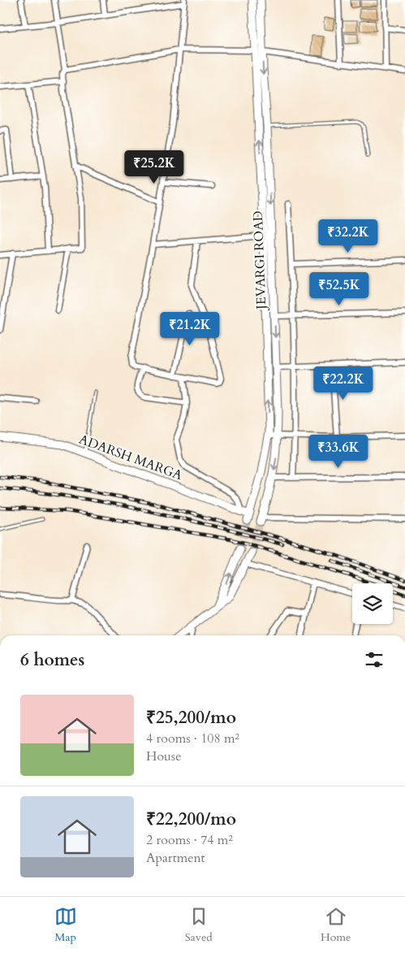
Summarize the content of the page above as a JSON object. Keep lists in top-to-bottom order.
{
  "streets": {
    "main road": ["JEVARGI ROAD", "ADARSH MARGA"]
  },
  "page": {
    "price": [
      "₹25.2K",
      "₹32.2K",
      "₹52.5K",
      "₹21.2K",
      "₹22.2K",
      "₹33.6K"
    ],
    "heading": "6 homes",
    "list": [
      {
        "name": "₹25,200/mo",
        "note": "4 rooms · 108 m² · House"
      },
      {
        "name": "₹22,200/mo",
        "note": "2 rooms · 74 m² · Apartment"
      }
    ],
    "tabs": ["Map", "Saved", "Home"]
  }
}
